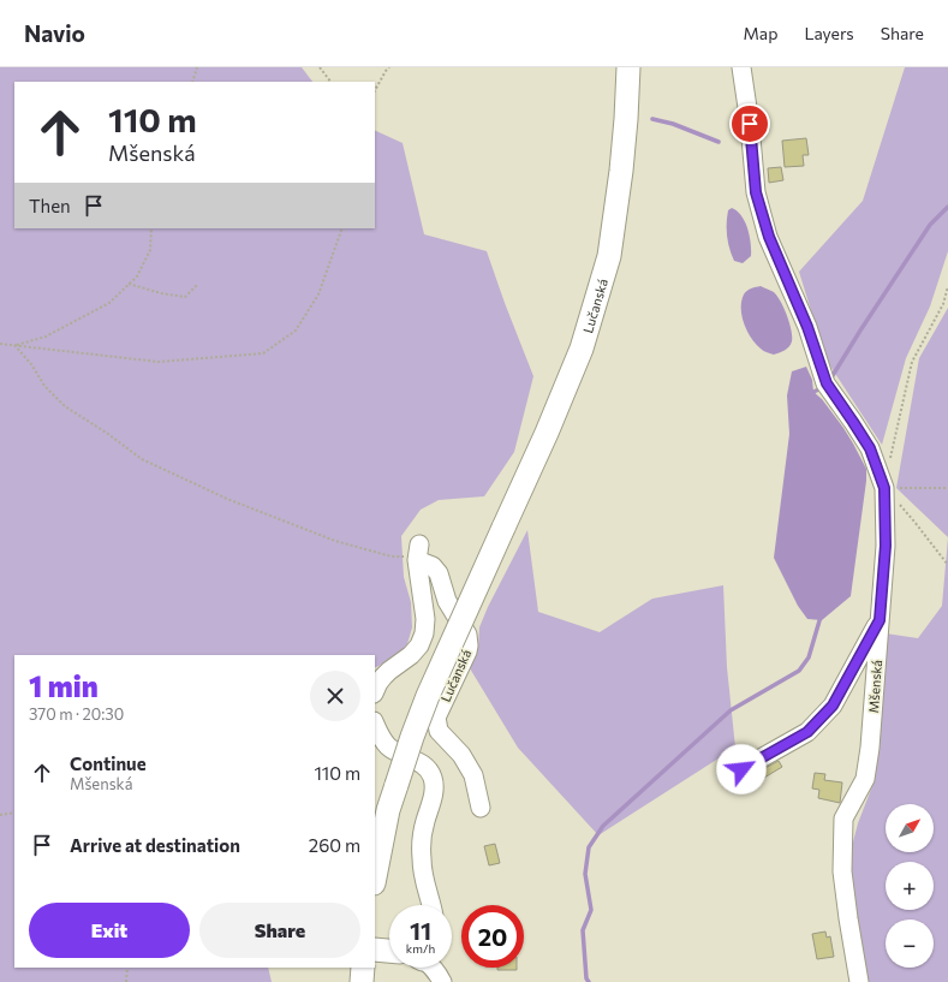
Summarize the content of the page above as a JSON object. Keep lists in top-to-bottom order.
{
  "streets": {
    "main road": ["Lučanská"],
    "street": ["Mšenská"]
  },
  "north": "top right",
  "page": {
    "header": "Navio",
    "nav": ["Map", "Layers", "Share"],
    "turn": ["110 m", "Mšenská"],
    "then": "Then",
    "heading": ["1 min", "370 m · 20:30"],
    "list": [
      {
        "name": "Continue",
        "note": "Mšenská",
        "value": "110 m"
      },
      {
        "name": "Arrive at destination",
        "value": "260 m"
      }
    ],
    "map_buttons": ["+", "−"],
    "buttons": ["Exit", "Share"],
    "speed": "11 km/h",
    "limit": "20"
  }
}
